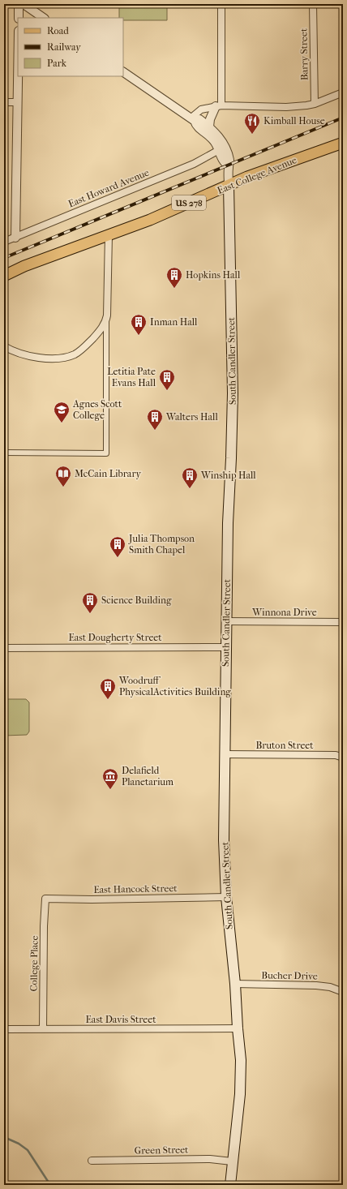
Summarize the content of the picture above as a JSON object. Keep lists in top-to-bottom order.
{
  "streets": {
    "main road": ["East College Avenue", "US 278", "South Candler Street"],
    "street": [
      "Barry Street",
      "East Howard Avenue",
      "Winnona Drive",
      "East Dougherty Street",
      "Bruton Street",
      "East Hancock Street",
      "College Place",
      "Bucher Drive",
      "East Davis Street",
      "Green Street"
    ]
  },
  "crossings": [
    ["East College Avenue", "South Candler Street"],
    ["South Candler Street", "Winnona Drive"],
    ["South Candler Street", "East Dougherty Street"],
    ["South Candler Street", "Bruton Street"],
    ["South Candler Street", "East Hancock Street"],
    ["South Candler Street", "Bucher Drive"],
    ["South Candler Street", "East Davis Street"],
    ["South Candler Street", "Green Street"],
    ["East Hancock Street", "College Place"],
    ["College Place", "East Davis Street"]
  ],
  "places": {
    "restaurant": ["Kimball House"],
    "building": [
      "Hopkins Hall",
      "Inman Hall",
      "Letitia Pate Evans Hall",
      "Walters Hall",
      "Winship Hall",
      "Julia Thompson Smith Chapel",
      "Science Building",
      "Woodruff PhysicalActivities Building"
    ],
    "school or university": ["Agnes Scott College"],
    "library": ["McCain Library"],
    "museum": ["Delafield Planetarium"]
  },
  "legend": ["Road", "Railway", "Park"]
}
